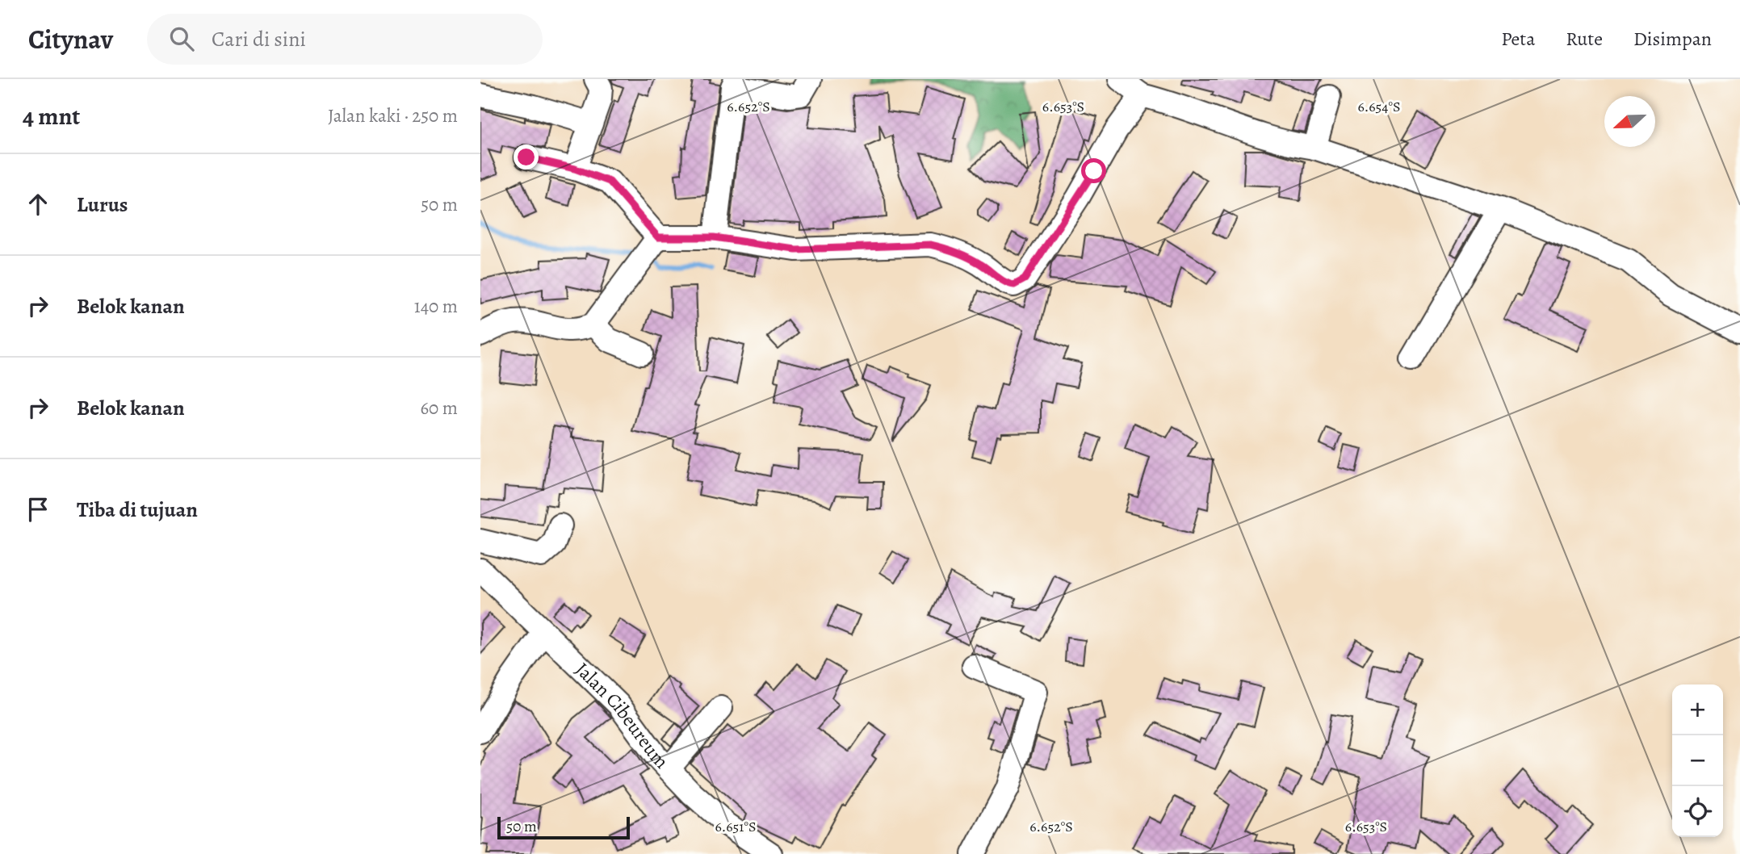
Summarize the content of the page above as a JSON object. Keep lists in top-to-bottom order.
{
  "streets": {
    "street": ["Jalan Cibeureum"]
  },
  "scale_bar": "50 m",
  "north": "left",
  "page": {
    "header": "Citynav",
    "search": "Cari di sini",
    "nav": ["Peta", "Rute", "Disimpan"],
    "heading": ["4 mnt", "Jalan kaki · 250 m"],
    "list": [
      ["Lurus", "50 m"],
      ["Belok kanan", "140 m"],
      ["Belok kanan", "60 m"],
      "Tiba di tujuan"
    ],
    "map_buttons": ["+", "−"],
    "scale": "50 m"
  },
  "coordinates": [
    "6.652°S",
    "6.653°S",
    "6.654°S",
    "6.651°S"
  ]
}
